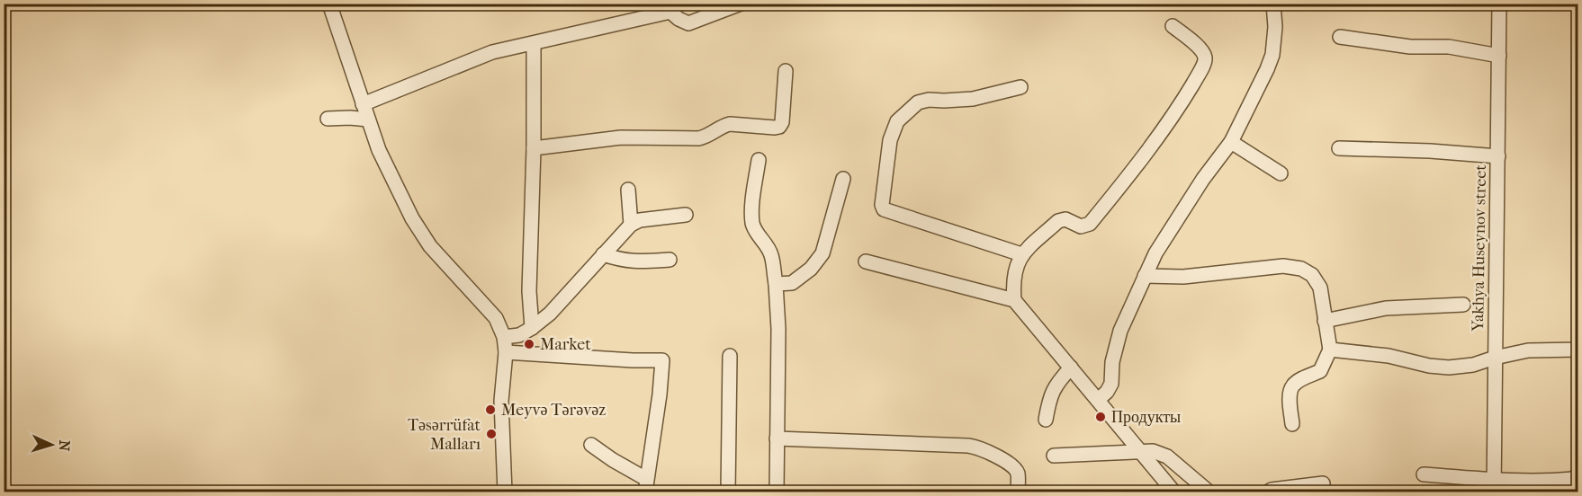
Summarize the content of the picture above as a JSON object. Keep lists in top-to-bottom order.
{
  "streets": {
    "street": ["Yakhya Huseynov street"]
  },
  "places": [
    "Market",
    "Meyvə Tərəvəz",
    "Продукты",
    "Təsərrüfat Malları"
  ],
  "north": "right"
}
